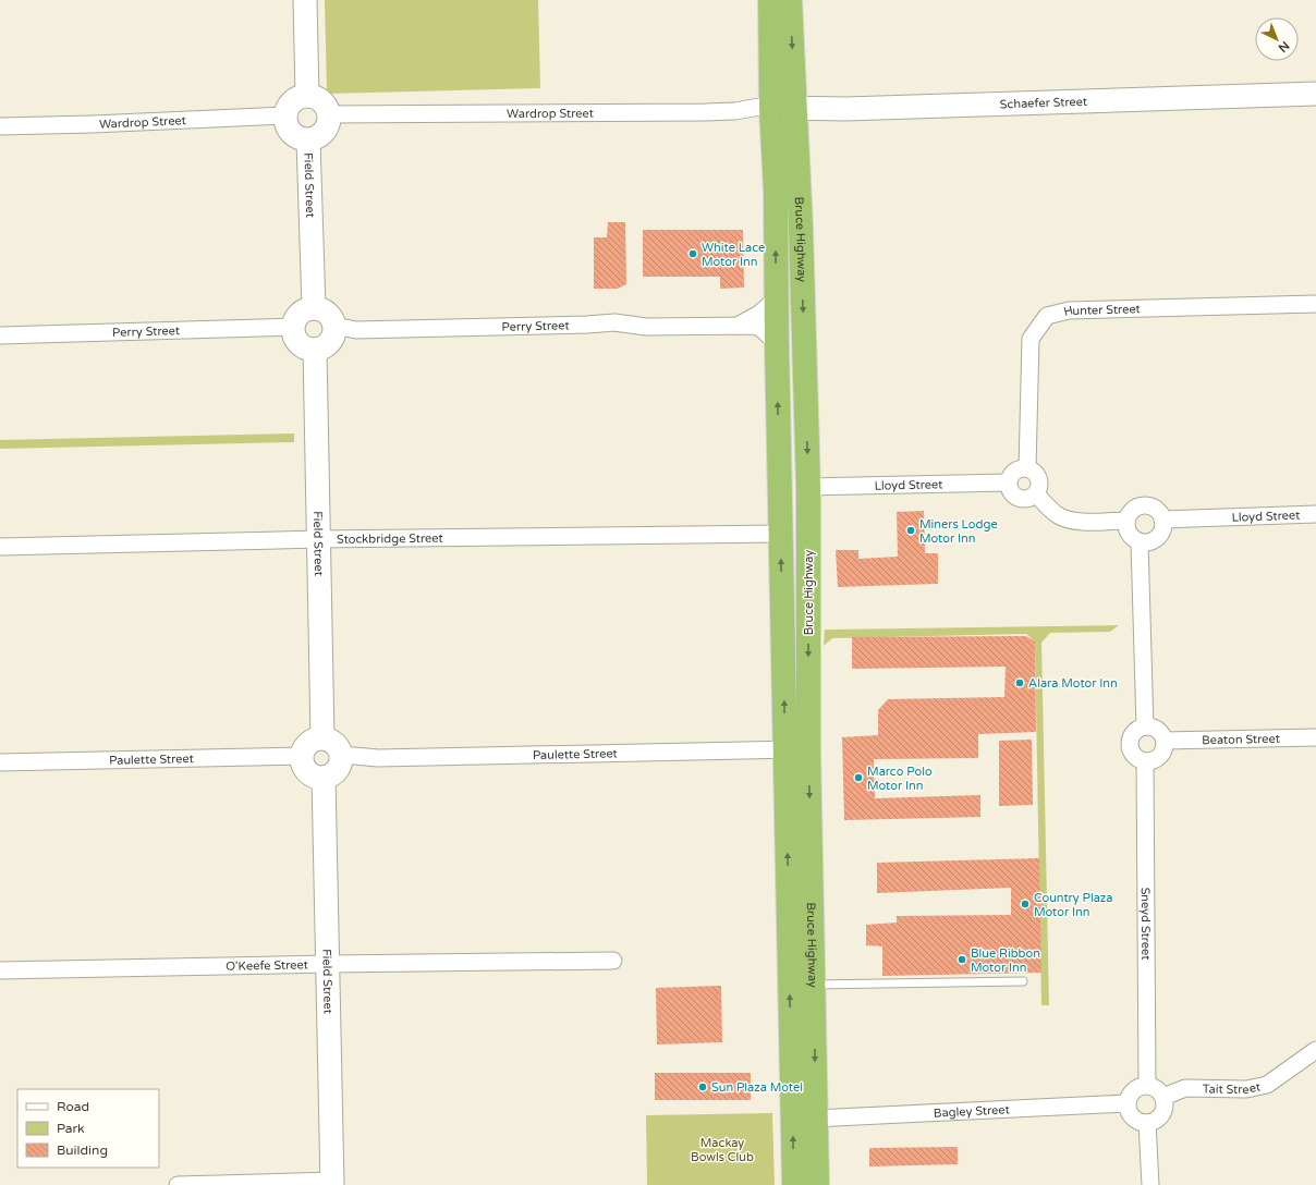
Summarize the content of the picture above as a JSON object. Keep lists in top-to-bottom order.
{
  "streets": {
    "highway": ["Bruce Highway"],
    "street": [
      "Schaefer Street",
      "Wardrop Street",
      "Field Street",
      "Hunter Street",
      "Perry Street",
      "Lloyd Street",
      "Stockbridge Street",
      "Beaton Street",
      "Paulette Street",
      "Sneyd Street",
      "O'Keefe Street",
      "Tait Street",
      "Bagley Street"
    ]
  },
  "crossings": [
    ["Schaefer Street", "Wardrop Street"],
    ["Schaefer Street", "Bruce Highway"],
    ["Wardrop Street", "Field Street"],
    ["Wardrop Street", "Bruce Highway"],
    ["Field Street", "Perry Street"],
    ["Field Street", "Stockbridge Street"],
    ["Field Street", "Paulette Street"],
    ["Field Street", "O'Keefe Street"],
    ["Bruce Highway", "Perry Street"],
    ["Bruce Highway", "Lloyd Street"],
    ["Bruce Highway", "Stockbridge Street"],
    ["Bruce Highway", "Paulette Street"],
    ["Bruce Highway", "Bagley Street"],
    ["Hunter Street", "Lloyd Street"],
    ["Beaton Street", "Sneyd Street"],
    ["Sneyd Street", "Tait Street"],
    ["Sneyd Street", "Bagley Street"],
    ["Tait Street", "Bagley Street"]
  ],
  "parks": ["Mackay Bowls Club"],
  "places": [
    "White Lace Motor Inn",
    "Miners Lodge Motor Inn",
    "Alara Motor Inn",
    "Marco Polo Motor Inn",
    "Country Plaza Motor Inn",
    "Blue Ribbon Motor Inn",
    "Sun Plaza Motel"
  ],
  "legend": ["Road", "Park", "Building"],
  "north": "bottom right"
}
